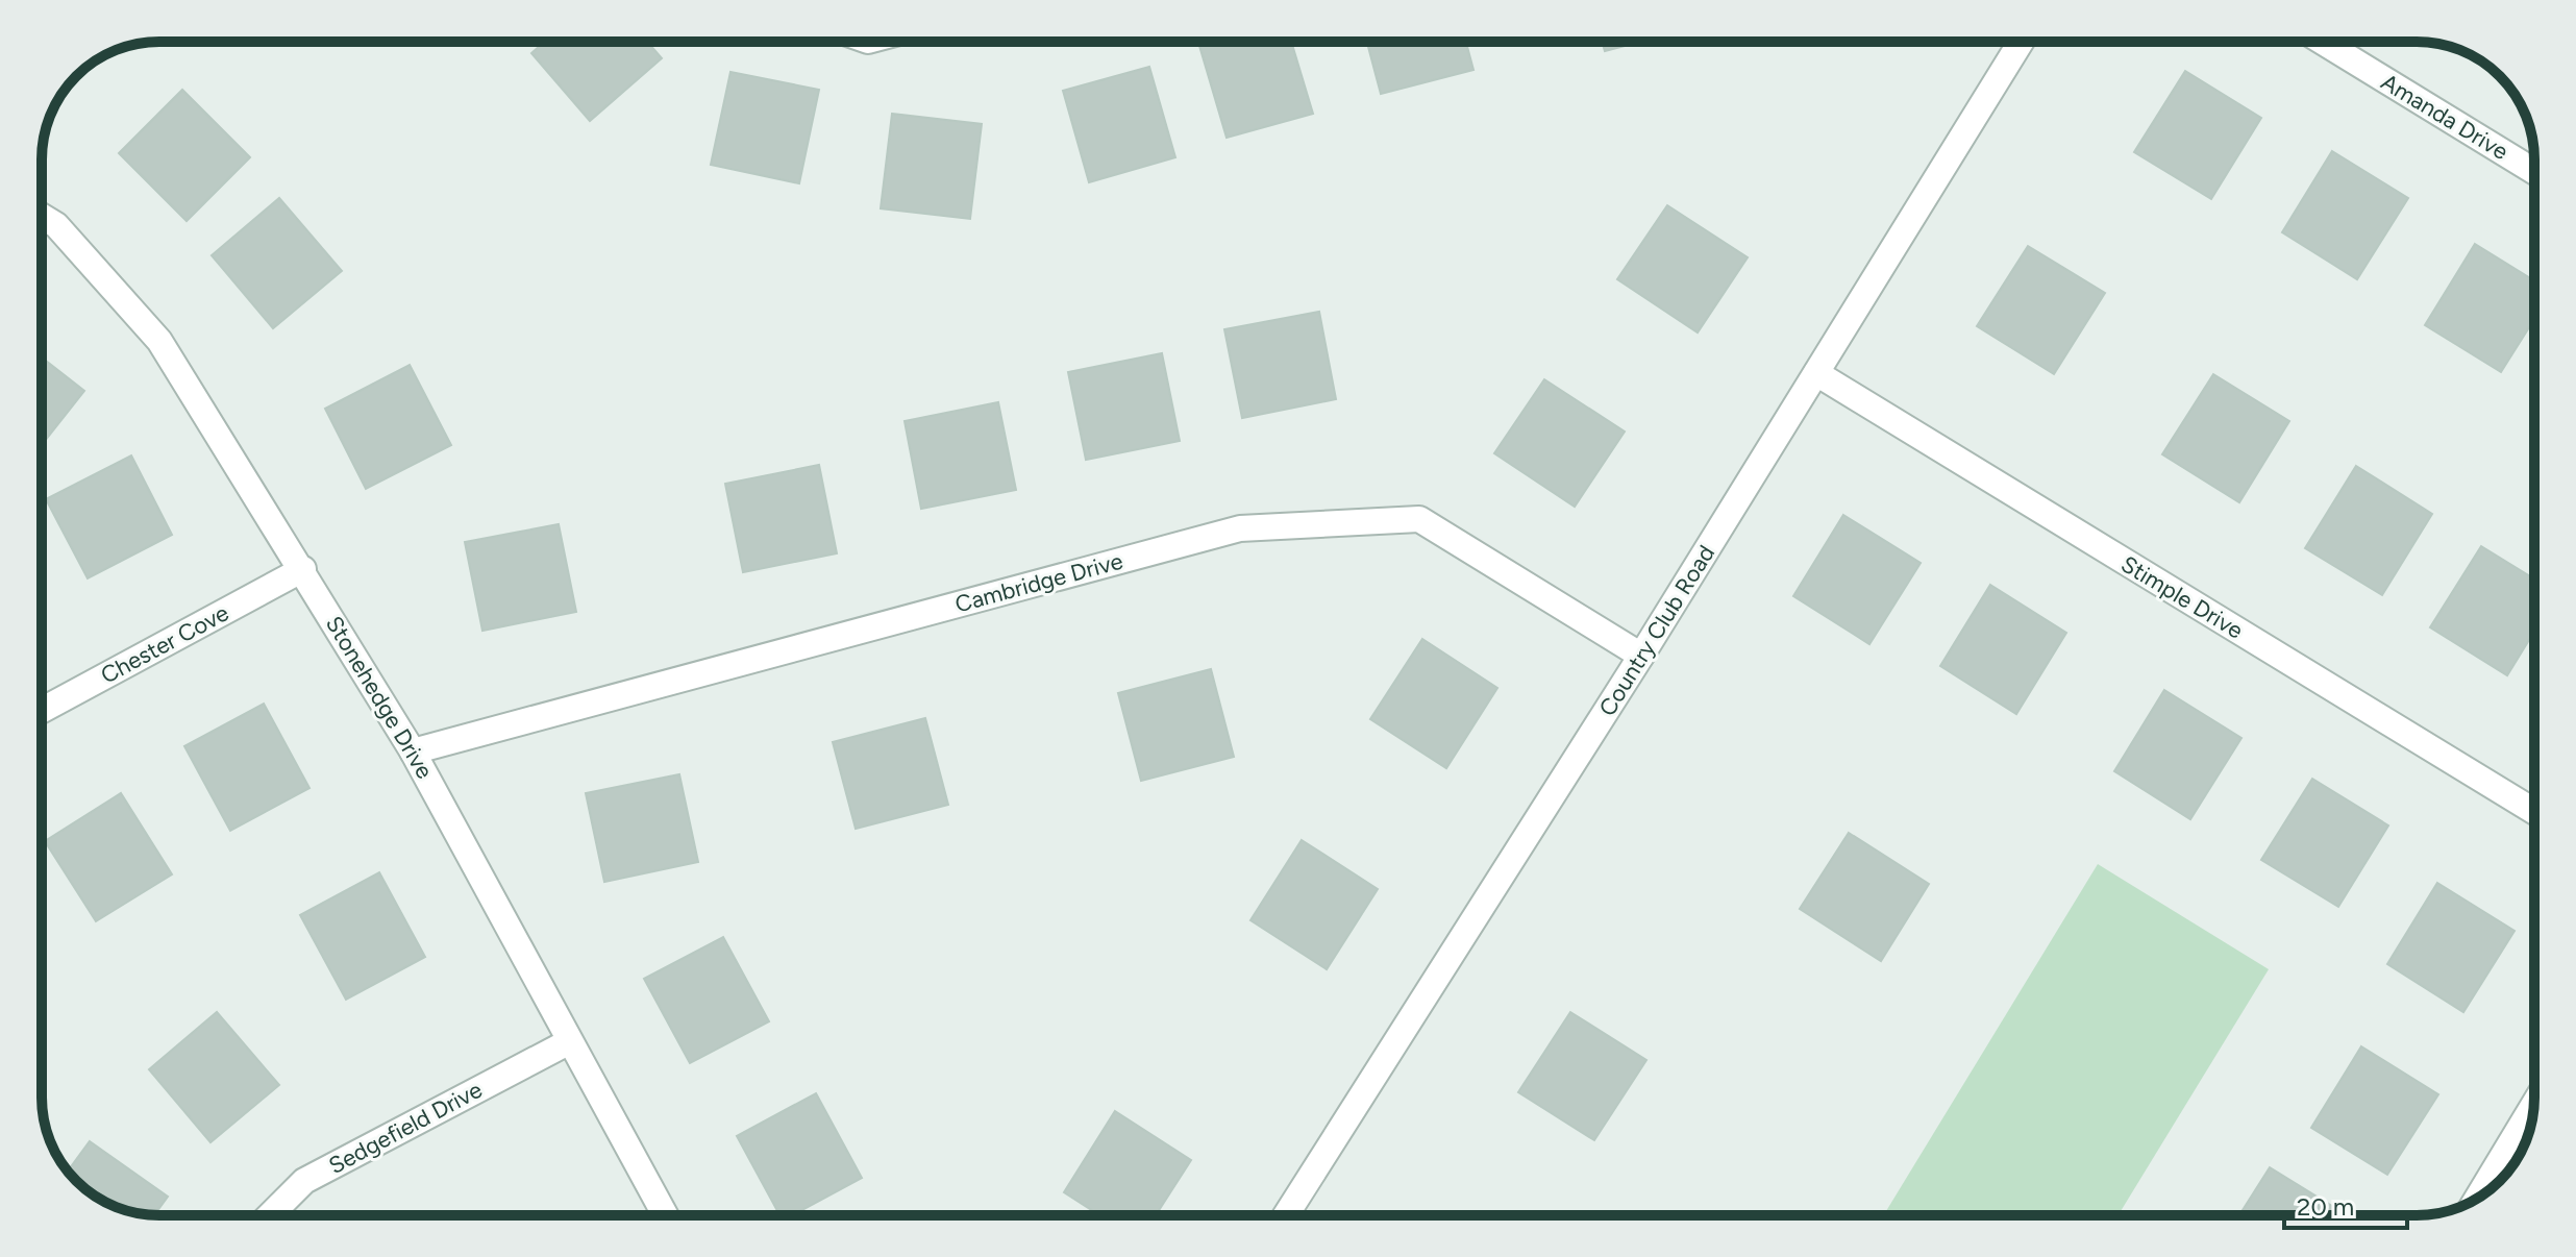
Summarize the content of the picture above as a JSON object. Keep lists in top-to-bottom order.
{
  "streets": {
    "street": [
      "Amanda Drive",
      "Cambridge Drive",
      "Stimple Drive",
      "Country Club Road",
      "Chester Cove",
      "Stonehedge Drive",
      "Sedgefield Drive"
    ]
  },
  "crossings": [
    ["Cambridge Drive", "Country Club Road"],
    ["Cambridge Drive", "Stonehedge Drive"],
    ["Stimple Drive", "Country Club Road"],
    ["Chester Cove", "Stonehedge Drive"],
    ["Stonehedge Drive", "Sedgefield Drive"]
  ],
  "scale_bar": "20 m"
}
